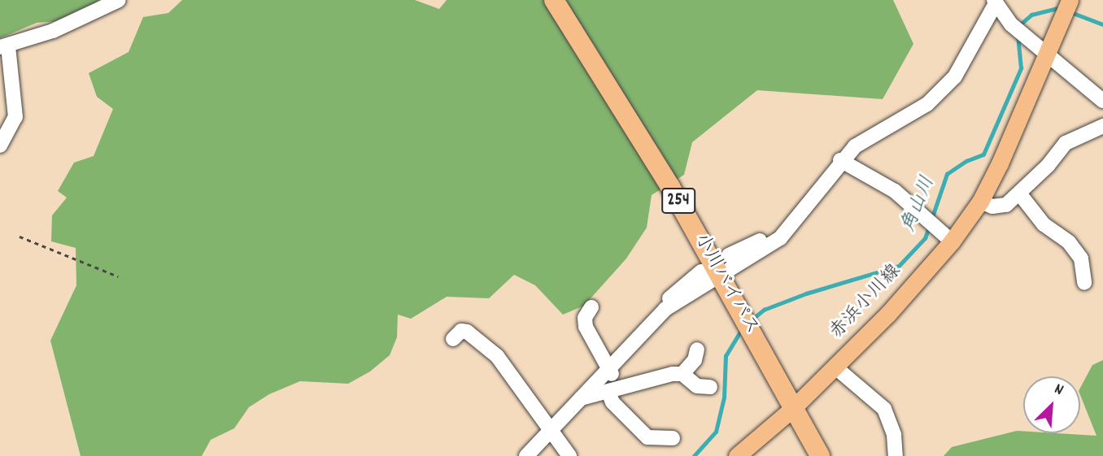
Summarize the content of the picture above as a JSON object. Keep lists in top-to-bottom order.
{
  "streets": {
    "highway": ["254", "小川バイパス"],
    "main road": ["赤浜小川線"]
  },
  "crossings": [
    ["小川バイパス", "赤浜小川線"]
  ],
  "water": ["角山川"],
  "north": "top right"
}
